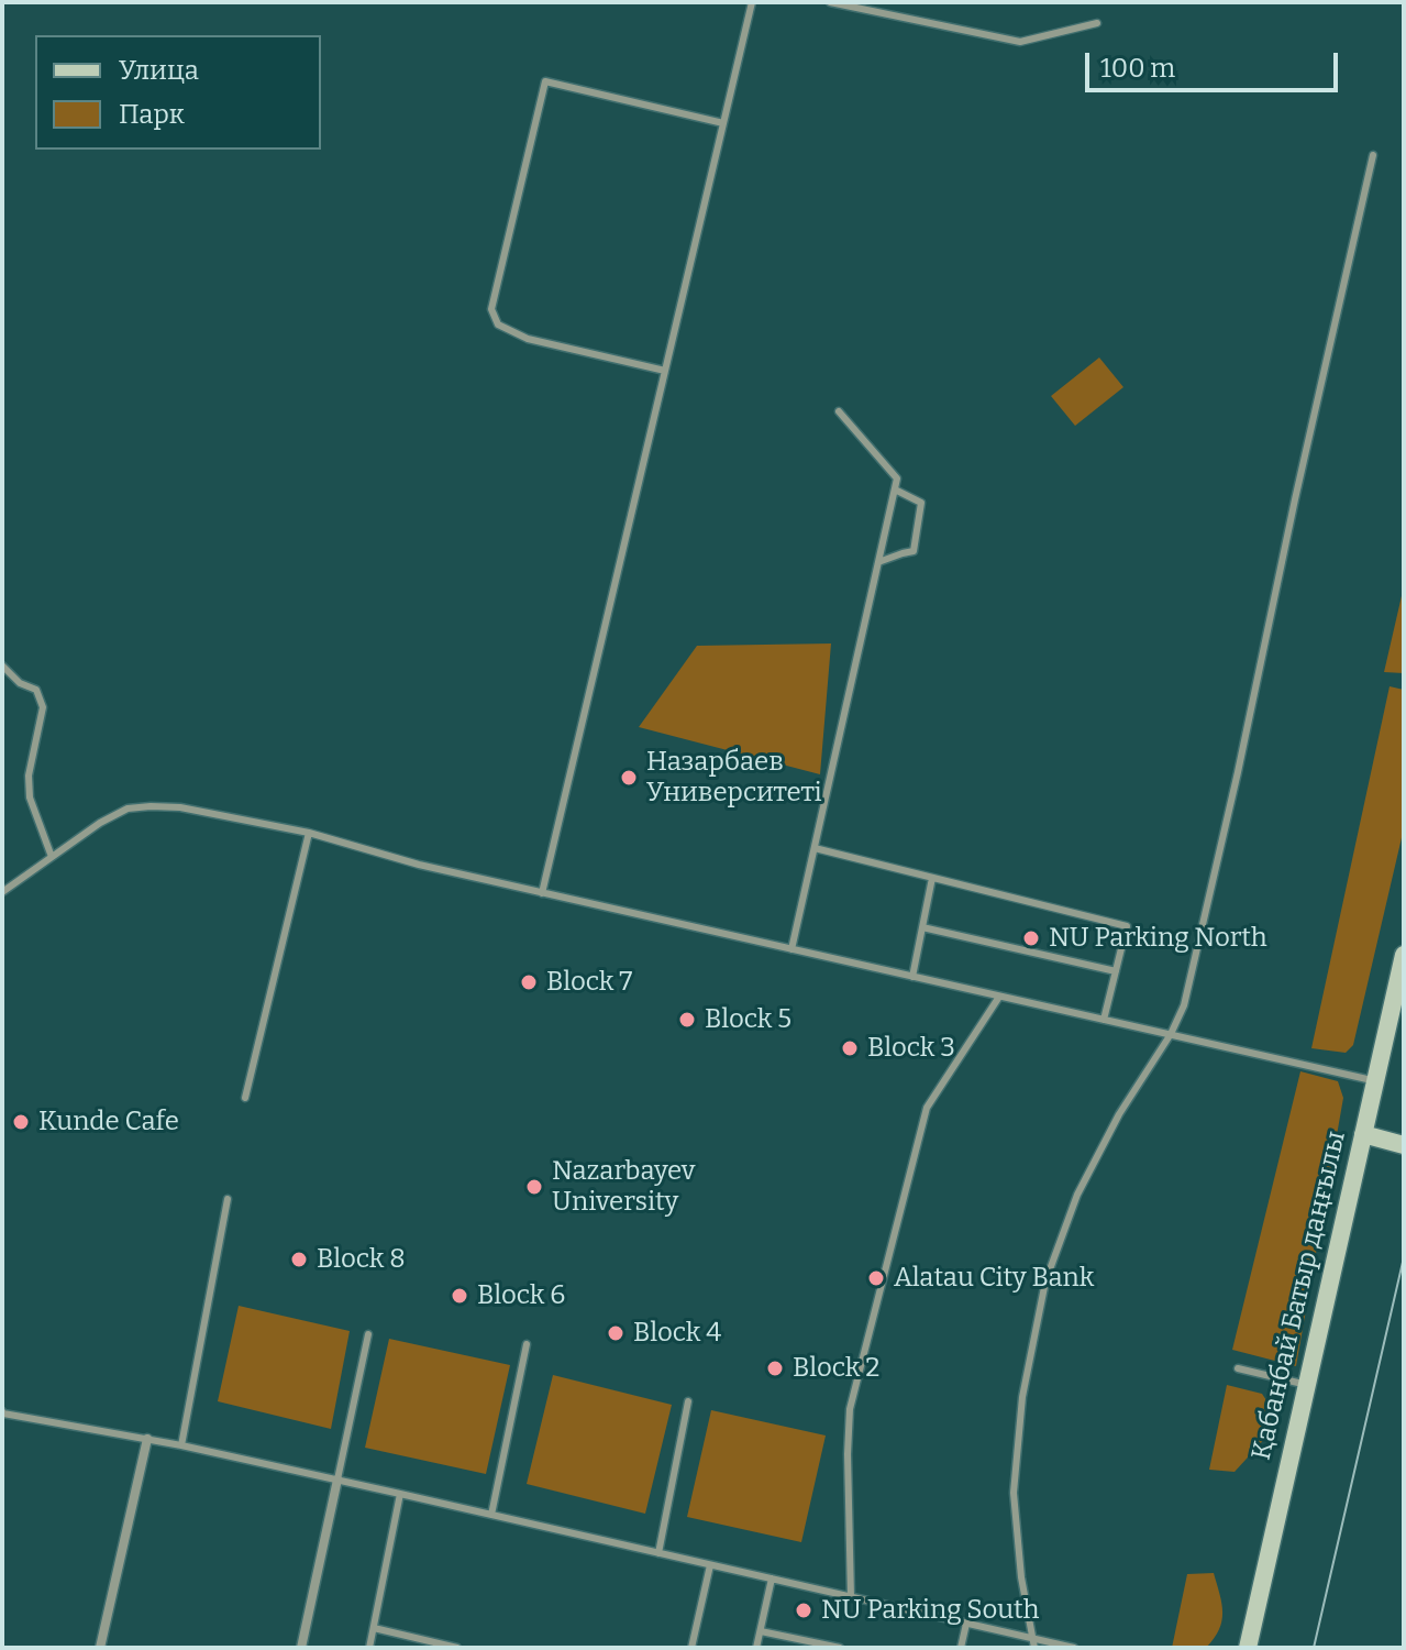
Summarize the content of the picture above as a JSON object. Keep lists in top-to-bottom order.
{
  "streets": {
    "main road": ["Қабанбай Батыр даңғылы"]
  },
  "places": [
    "Назарбаев Университеті",
    "NU Parking North",
    "Block 7",
    "Block 5",
    "Block 3",
    "Kunde Cafe",
    "Nazarbayev University",
    "Block 8",
    "Alatau City Bank",
    "Block 6",
    "Block 4",
    "Block 2",
    "NU Parking South"
  ],
  "legend": ["Улица", "Парк"],
  "scale_bar": "100 m"
}
